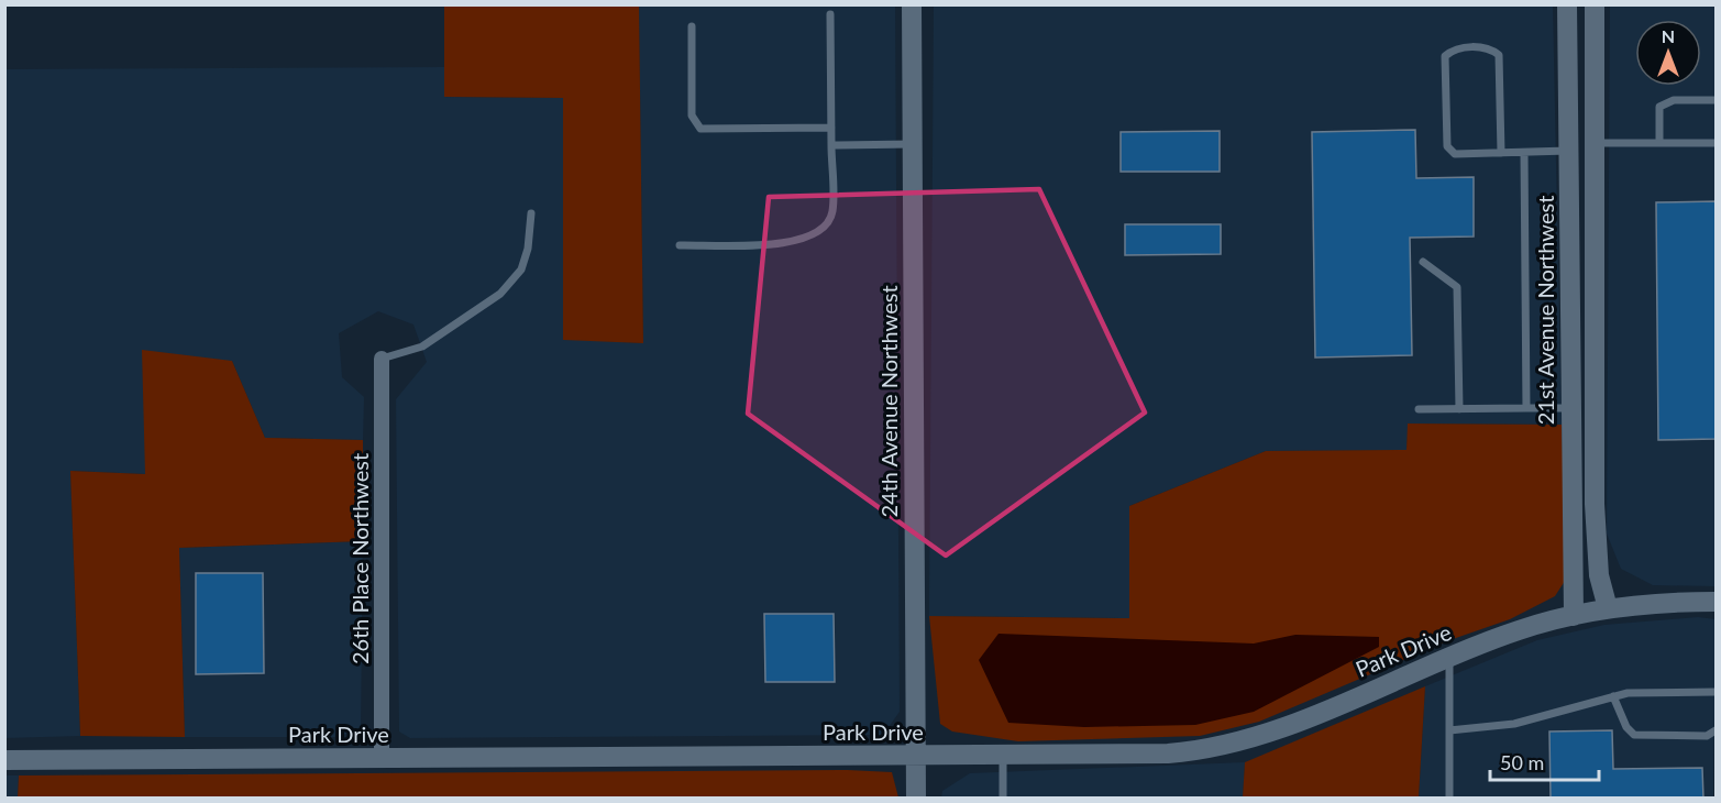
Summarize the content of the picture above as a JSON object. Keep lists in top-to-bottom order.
{
  "streets": {
    "street": [
      "21st Avenue Northwest",
      "24th Avenue Northwest",
      "26th Place Northwest",
      "Park Drive"
    ]
  },
  "crossings": [
    ["21st Avenue Northwest", "Park Drive"],
    ["24th Avenue Northwest", "Park Drive"],
    ["26th Place Northwest", "Park Drive"]
  ],
  "scale_bar": "50 m",
  "north": "top"
}
